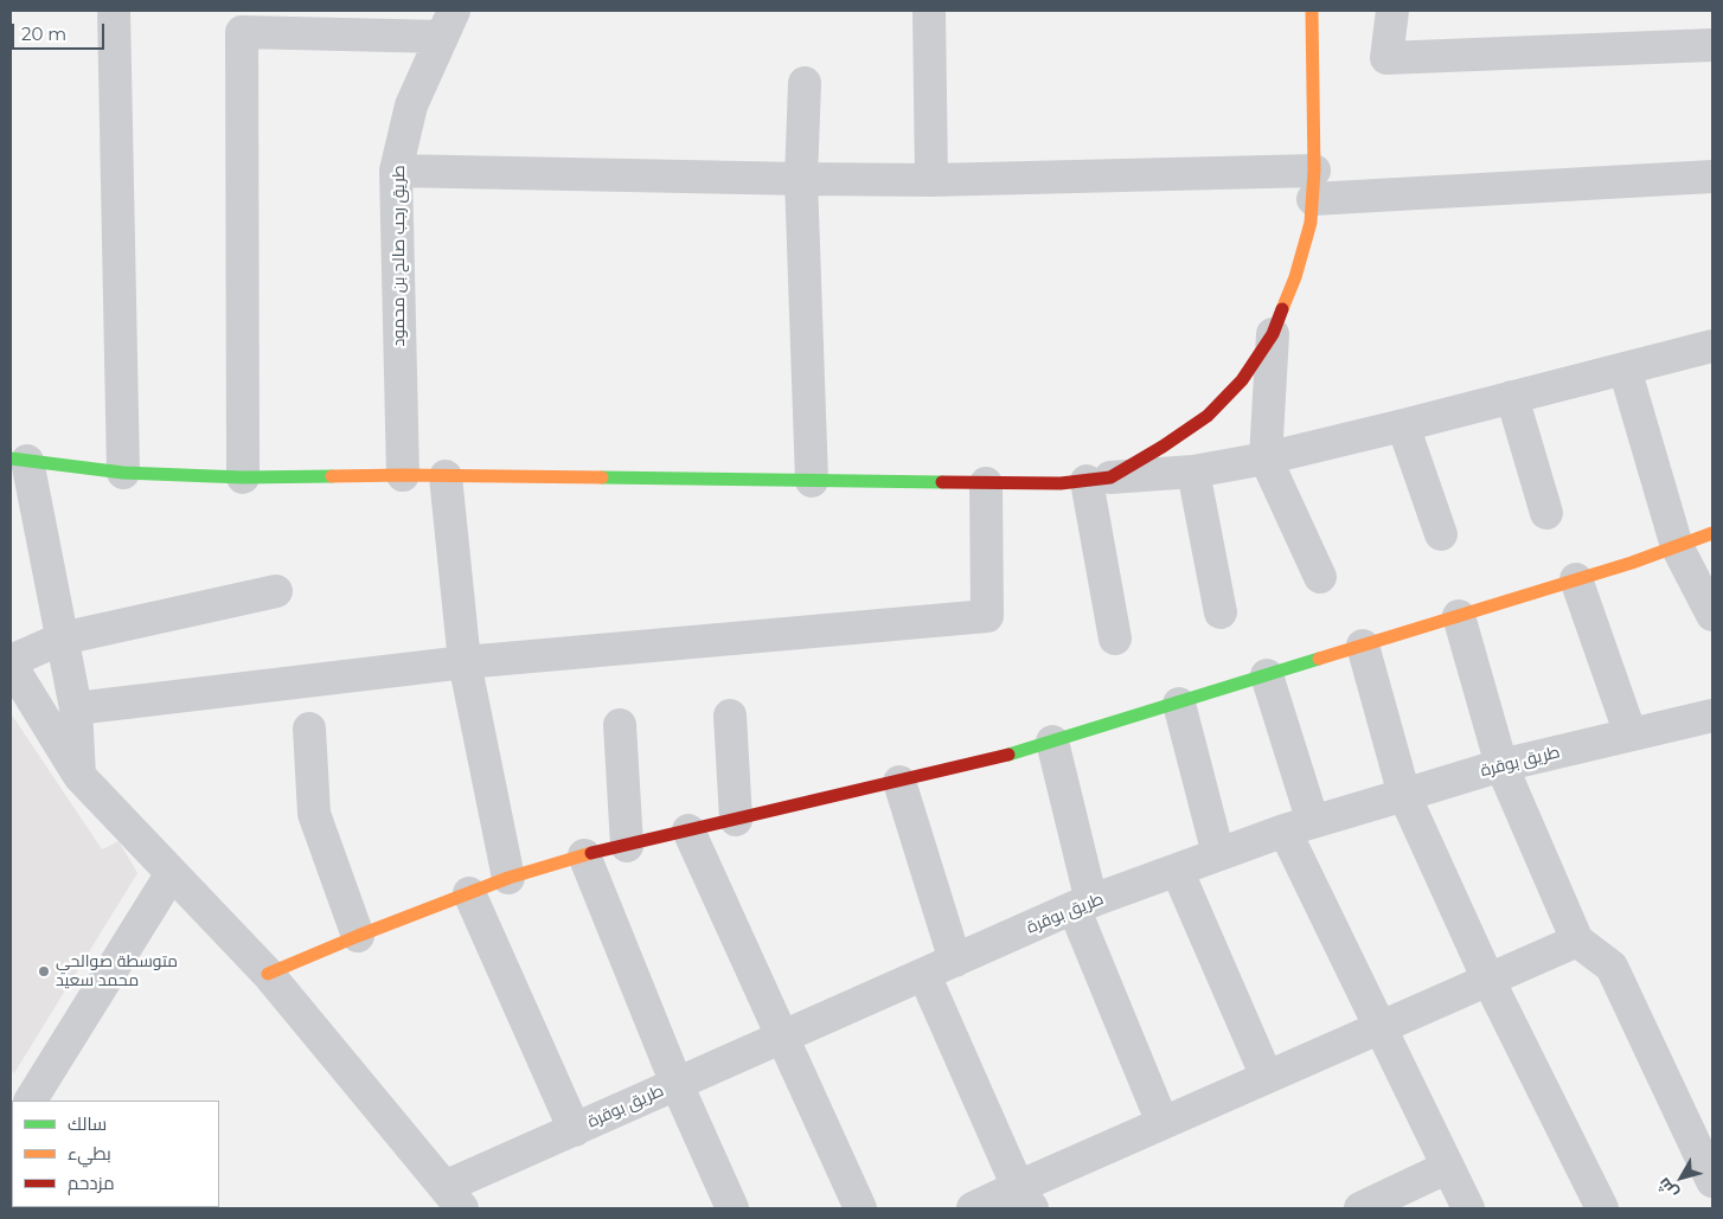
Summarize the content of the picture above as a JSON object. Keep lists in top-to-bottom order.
{
  "streets": {
    "street": ["طريق رجب صالح بن محمود", "طريق بوقرة"]
  },
  "places": ["متوسطة صوالحي محمد سعيد"],
  "legend": ["سالك", "بطيء", "مزدحم"],
  "scale_bar": "20 m",
  "north": "bottom left"
}
